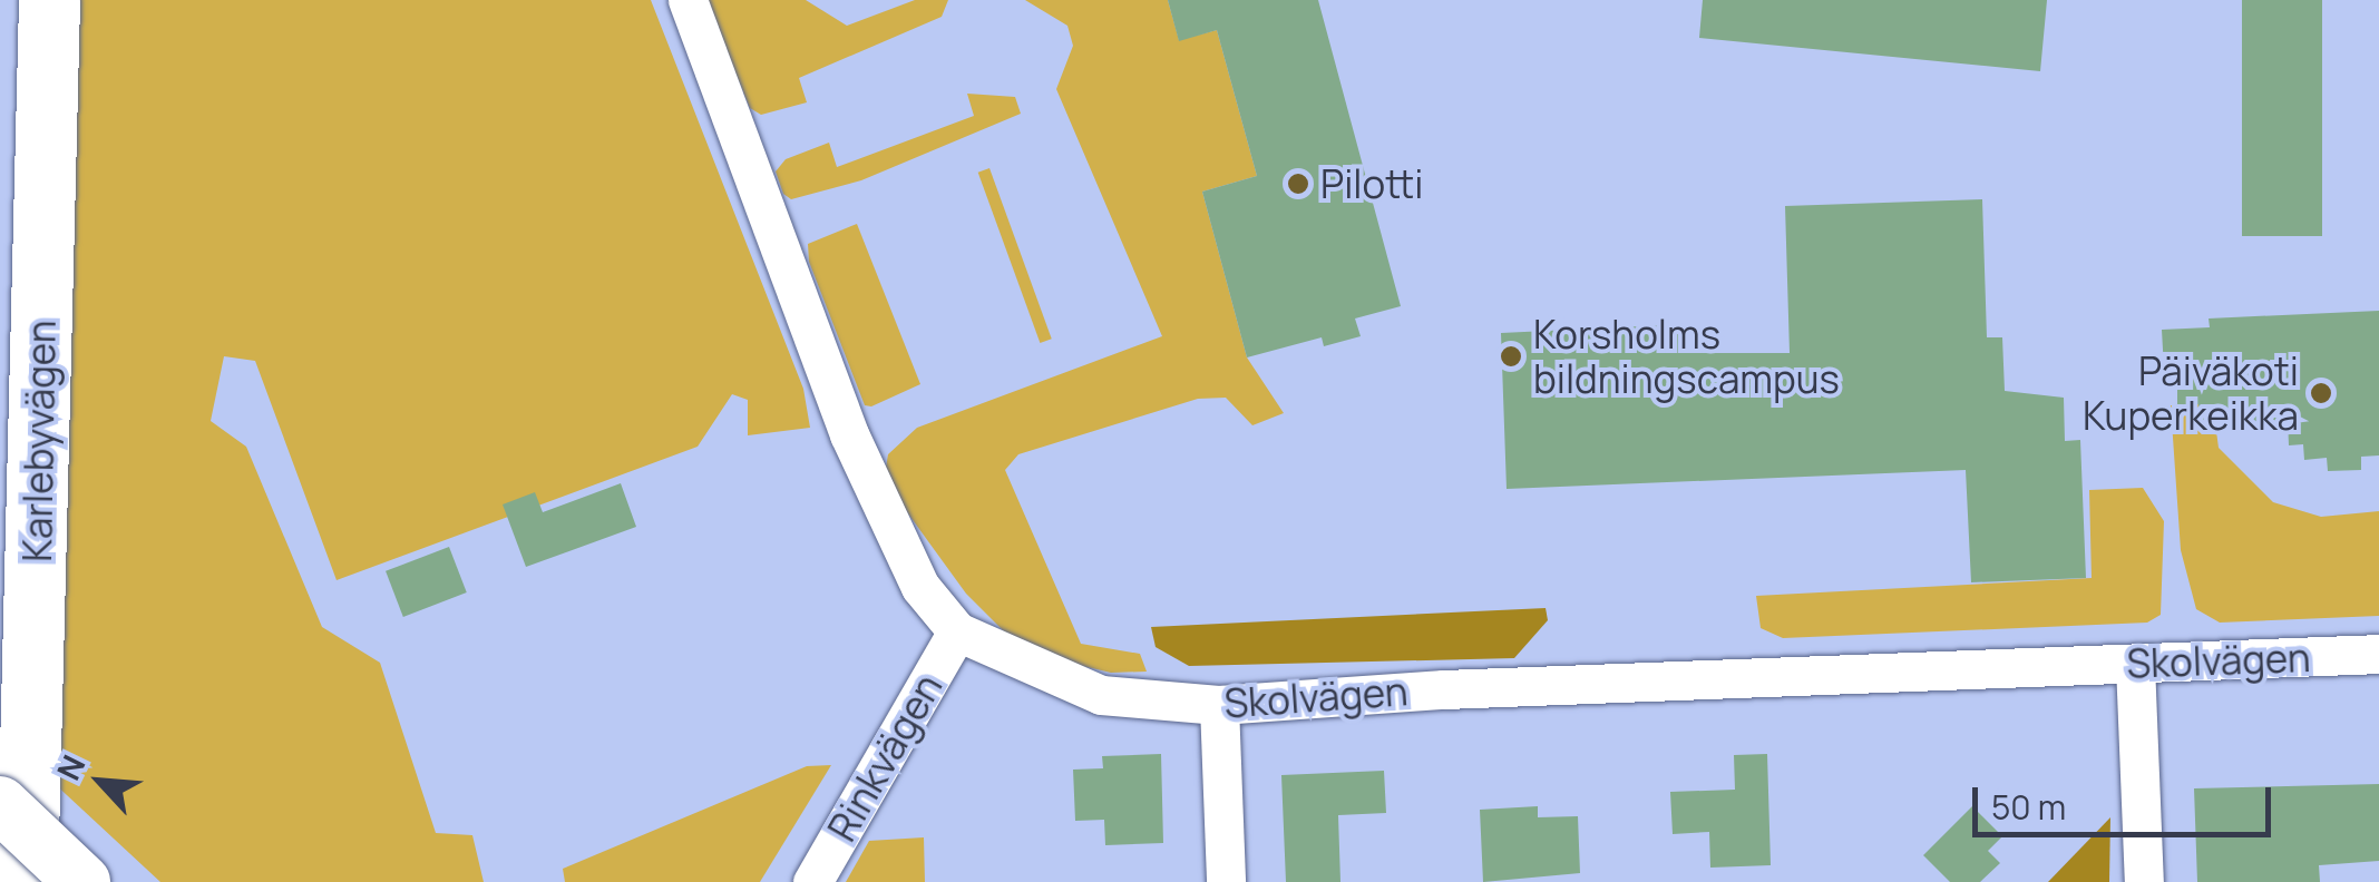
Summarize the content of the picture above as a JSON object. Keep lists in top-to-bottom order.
{
  "streets": {
    "highway": ["Karlebyvägen"],
    "street": ["Skolvägen", "Rinkvägen"]
  },
  "crossings": [
    ["Skolvägen", "Rinkvägen"]
  ],
  "places": ["Pilotti", "Korsholms bildningscampus", "Päiväkoti Kuperkeikka"],
  "scale_bar": "50 m",
  "north": "top left"
}
